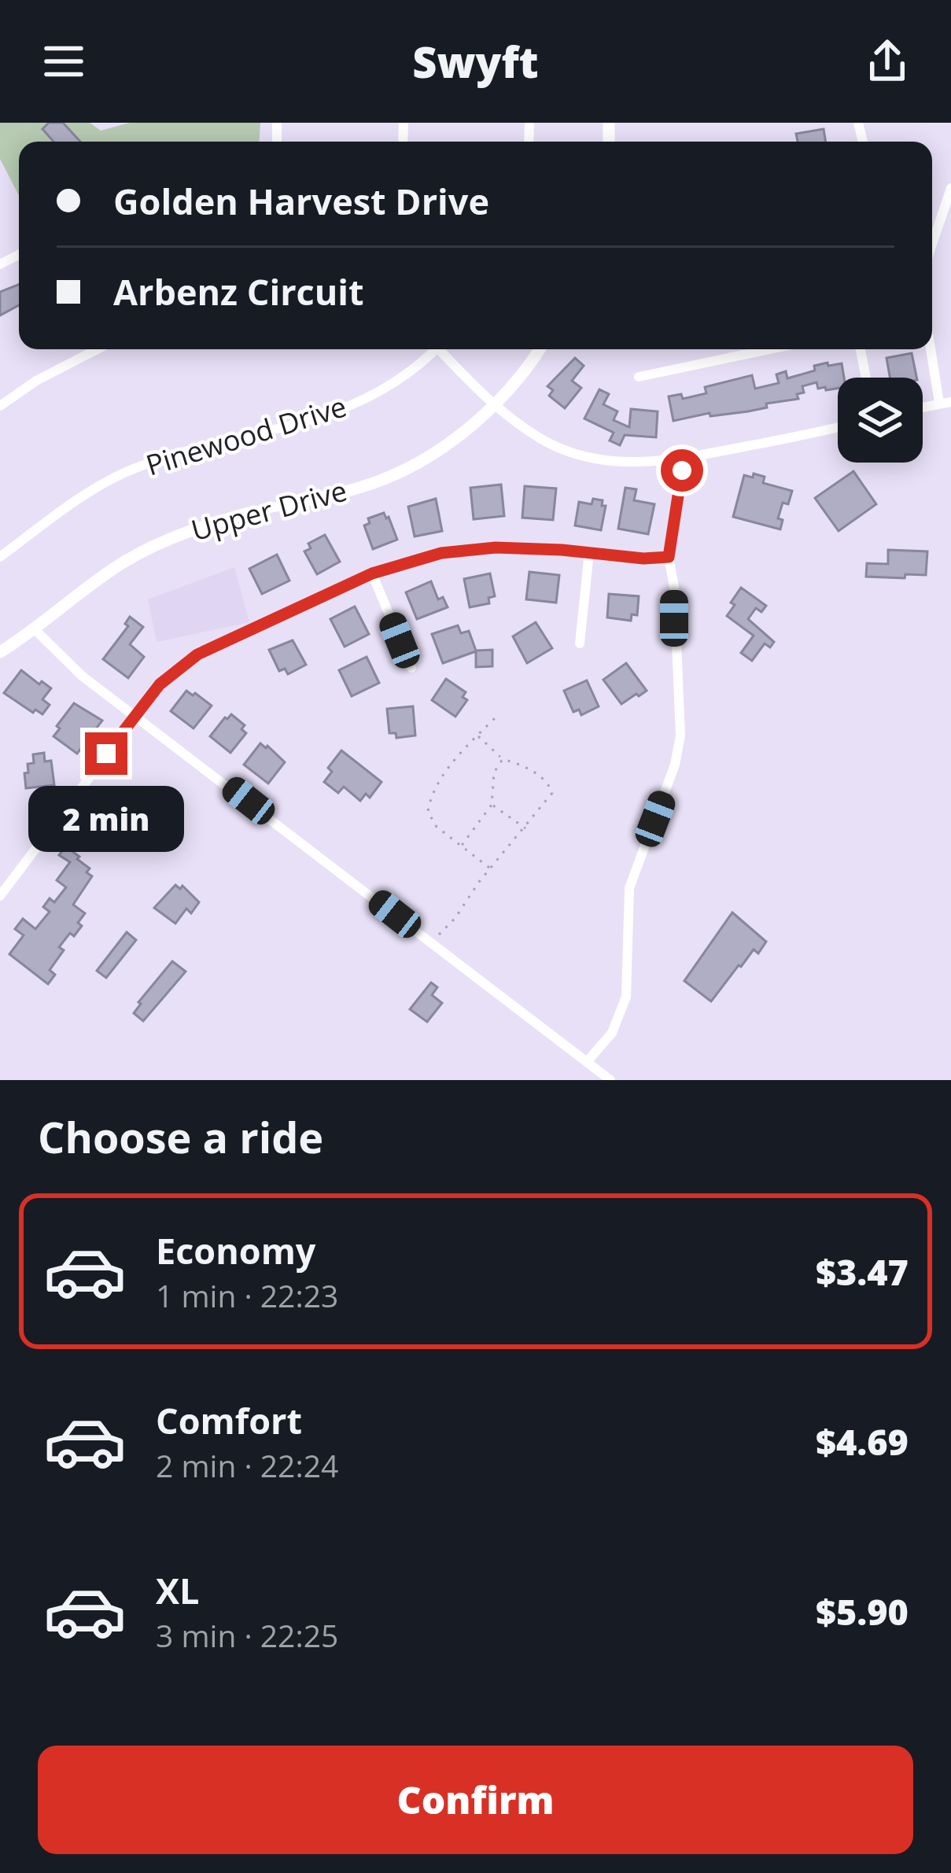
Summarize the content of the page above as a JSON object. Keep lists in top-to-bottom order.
{
  "streets": {
    "main road": ["Upper Drive"],
    "street": ["Pinewood Drive"]
  },
  "page": {
    "header": "Swyft",
    "banner": ["Golden Harvest Drive", "Arbenz Circuit"],
    "bubble": "2 min",
    "heading": "Choose a ride",
    "list": [
      {
        "name": "Economy",
        "note": "1 min · 22:23",
        "value": "$3.47"
      },
      {
        "name": "Comfort",
        "note": "2 min · 22:24",
        "value": "$4.69"
      },
      {
        "name": "XL",
        "note": "3 min · 22:25",
        "value": "$5.90"
      }
    ],
    "buttons": "Confirm"
  }
}
